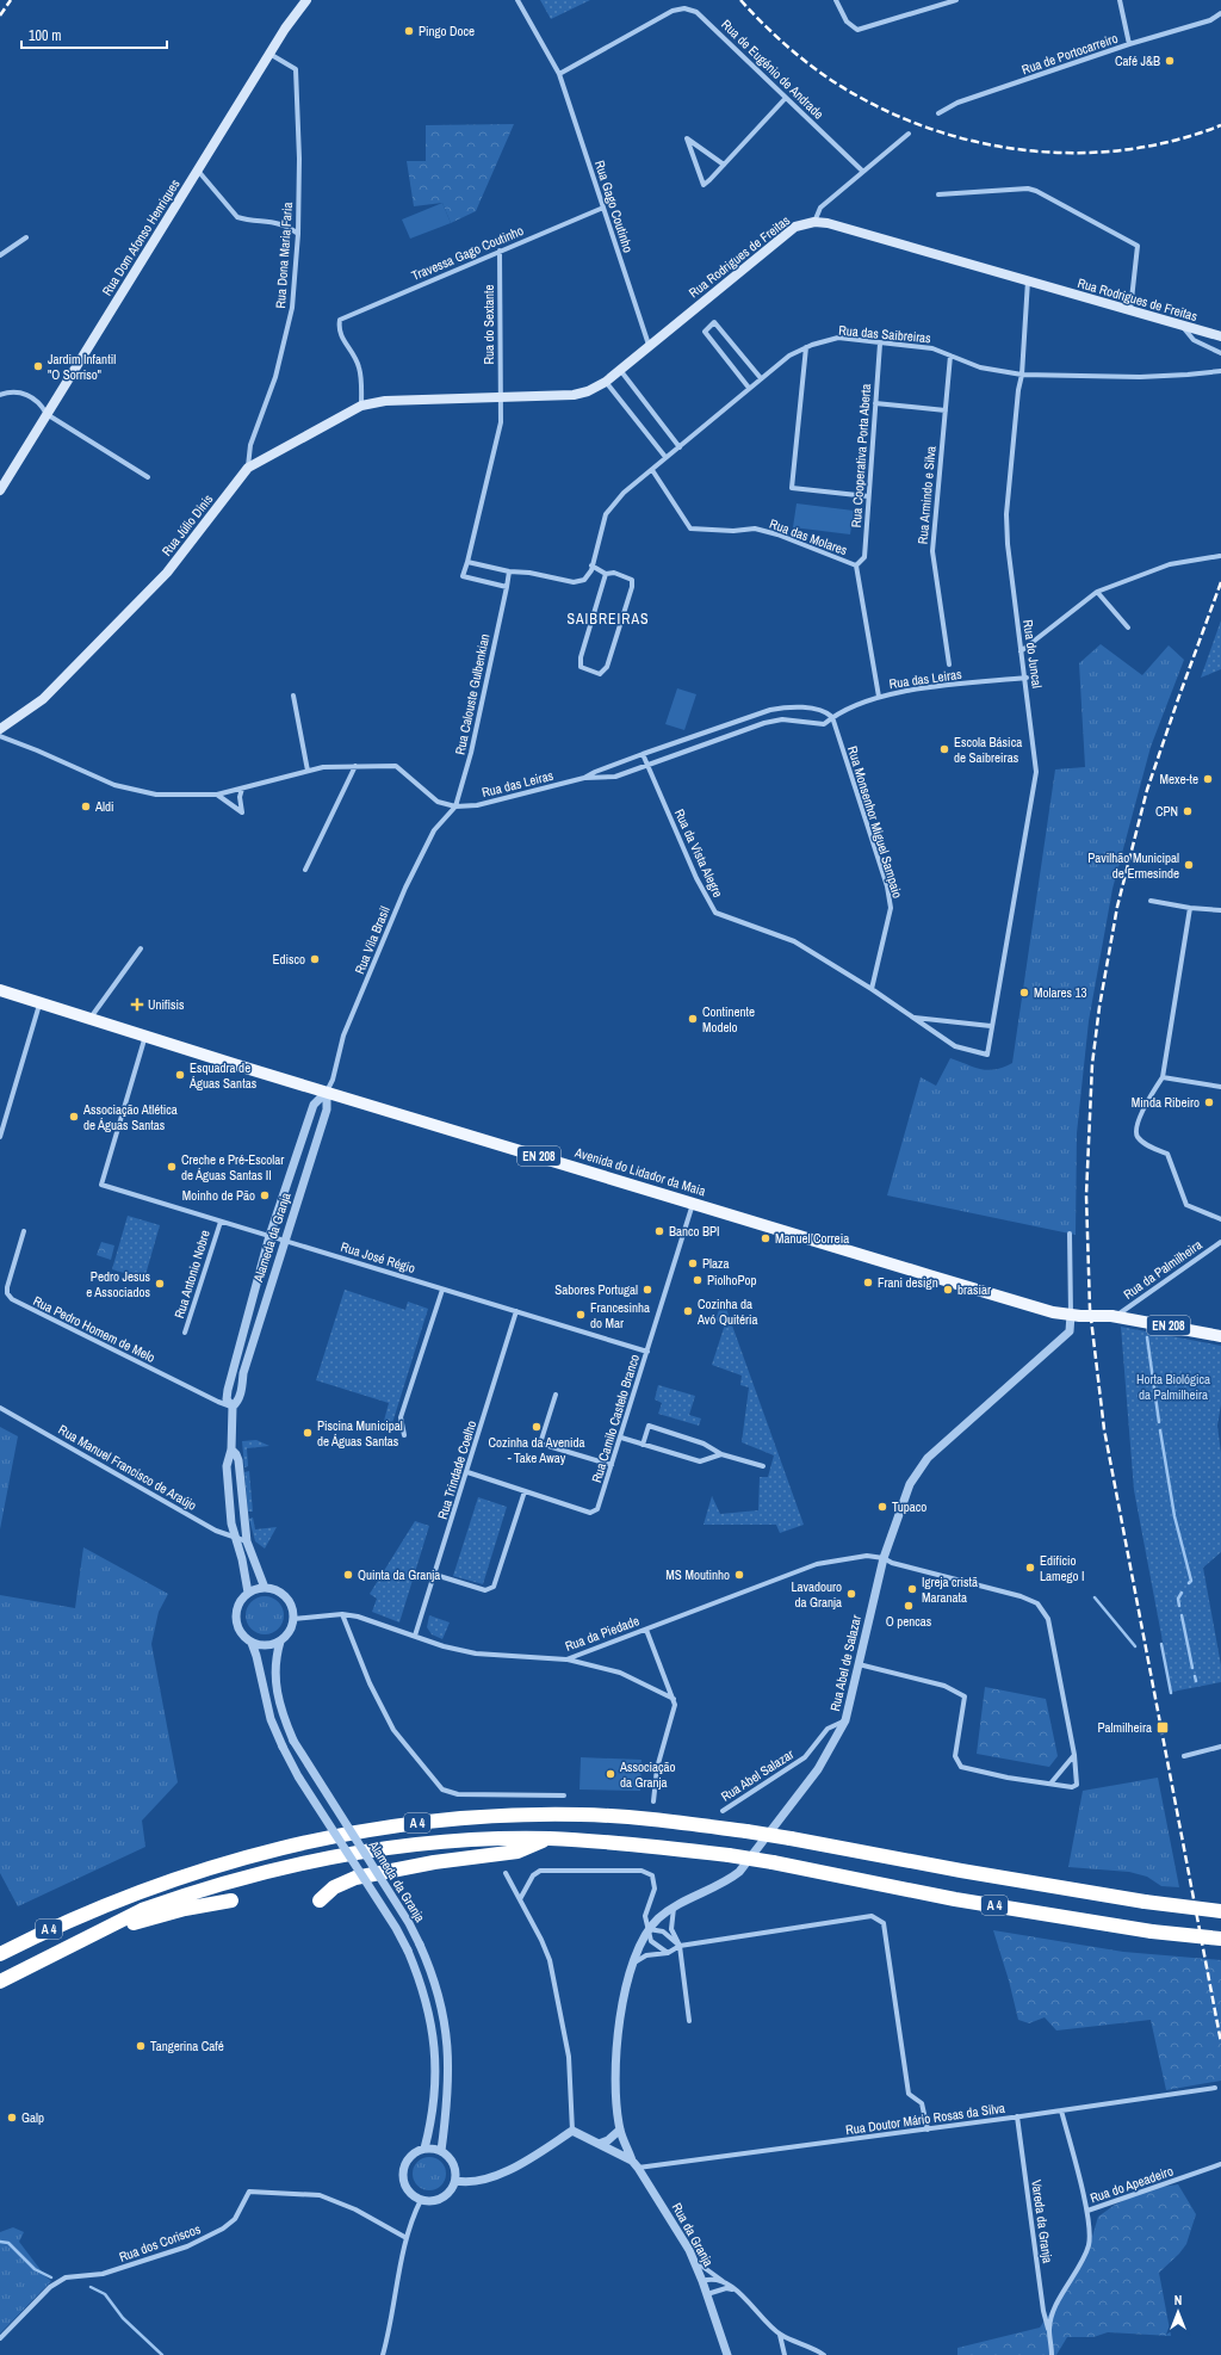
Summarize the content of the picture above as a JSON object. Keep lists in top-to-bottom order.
{
  "streets": {
    "highway": ["A 4"],
    "main road": [
      "Rua Dom Afonso Henriques",
      "Rua Rodrigues de Freitas",
      "Rua Júlio Dinis",
      "EN 208",
      "Avenida do Lidador da Maia"
    ],
    "street": [
      "Rua de Portocarreiro",
      "Rua de Eugénio de Andrade",
      "Rua Gago Coutinho",
      "Travessa Gago Coutinho",
      "Rua Dona Maria Faria",
      "Rua do Sextante",
      "Rua das Saibreiras",
      "Rua Cooperativa Porta Aberta",
      "Rua Armindo e Silva",
      "Rua das Molares",
      "Rua do Juncal",
      "Rua das Leiras",
      "Rua Calouste Gulbenkian",
      "Rua Monsenhor Miguel Sampaio",
      "Rua da Vista Alegre",
      "Rua Vila Brasil",
      "Alameda da Granja",
      "Rua José Régio",
      "Rua da Palmilheira",
      "Rua Antonio Nobre",
      "Rua Pedro Homem de Melo",
      "Rua Camilo Castelo Branco",
      "Rua Manuel Francisco de Araújo",
      "Rua Trindade Coelho",
      "Rua da Piedade",
      "Rua Abel de Salazar",
      "Rua Abel Salazar",
      "Rua Doutor Mário Rosas da Silva",
      "Rua do Apeadeiro",
      "Vareda da Granja",
      "Rua da Granja",
      "Rua dos Coriscos"
    ]
  },
  "crossings": [
    ["Rua de Eugénio de Andrade", "Rua Gago Coutinho"],
    ["Rua Gago Coutinho", "Travessa Gago Coutinho"],
    ["Rua Gago Coutinho", "Rua Rodrigues de Freitas"],
    ["Rua Dom Afonso Henriques", "Rua Dona Maria Faria"],
    ["Travessa Gago Coutinho", "Rua do Sextante"],
    ["Travessa Gago Coutinho", "Rua Júlio Dinis"],
    ["Rua Dona Maria Faria", "Rua Júlio Dinis"],
    ["Rua Rodrigues de Freitas", "Rua do Sextante"],
    ["Rua Rodrigues de Freitas", "Rua Júlio Dinis"],
    ["Rua Rodrigues de Freitas", "Rua do Juncal"],
    ["Rua das Saibreiras", "Rua Cooperativa Porta Aberta"],
    ["Rua das Saibreiras", "Rua Armindo e Silva"],
    ["Rua das Saibreiras", "Rua das Molares"],
    ["Rua das Saibreiras", "Rua do Juncal"],
    ["Rua das Saibreiras", "Rua Calouste Gulbenkian"],
    ["Rua Cooperativa Porta Aberta", "Rua das Molares"],
    ["Rua das Molares", "Rua das Leiras"],
    ["Rua do Juncal", "Rua das Leiras"],
    ["Rua do Juncal", "Rua da Vista Alegre"],
    ["Rua das Leiras", "Rua Calouste Gulbenkian"],
    ["Rua das Leiras", "Rua Monsenhor Miguel Sampaio"],
    ["Rua das Leiras", "Rua da Vista Alegre"],
    ["Rua das Leiras", "Rua Vila Brasil"],
    ["Rua Calouste Gulbenkian", "Rua Vila Brasil"],
    ["Rua Monsenhor Miguel Sampaio", "Rua da Vista Alegre"],
    ["Rua Vila Brasil", "Avenida do Lidador da Maia"],
    ["Rua Vila Brasil", "Alameda da Granja"],
    ["EN 208", "Avenida do Lidador da Maia"],
    ["EN 208", "Rua da Palmilheira"],
    ["Avenida do Lidador da Maia", "Alameda da Granja"],
    ["Avenida do Lidador da Maia", "Rua José Régio"],
    ["Avenida do Lidador da Maia", "Rua da Palmilheira"],
    ["Avenida do Lidador da Maia", "Rua Camilo Castelo Branco"],
    ["Avenida do Lidador da Maia", "Rua Abel de Salazar"],
    ["Alameda da Granja", "Rua José Régio"],
    ["Alameda da Granja", "Rua Pedro Homem de Melo"],
    ["Alameda da Granja", "Rua Manuel Francisco de Araújo"],
    ["Alameda da Granja", "Rua da Piedade"],
    ["Rua José Régio", "Rua Antonio Nobre"],
    ["Rua José Régio", "Rua Camilo Castelo Branco"],
    ["Rua José Régio", "Rua Trindade Coelho"],
    ["Rua Camilo Castelo Branco", "Rua Trindade Coelho"],
    ["Rua Trindade Coelho", "Rua da Piedade"],
    ["Rua da Piedade", "Rua Abel de Salazar"],
    ["Rua Abel de Salazar", "Rua Abel Salazar"],
    ["Rua Abel de Salazar", "Rua da Granja"],
    ["Rua Doutor Mário Rosas da Silva", "Vareda da Granja"],
    ["Rua Doutor Mário Rosas da Silva", "Rua da Granja"],
    ["Rua do Apeadeiro", "Vareda da Granja"]
  ],
  "districts": ["SAIBREIRAS"],
  "parks": ["Horta Biológica da Palmilheira"],
  "places": {
    "other": [
      "Pingo Doce",
      "Café J&B",
      "Jardim Infantil \"O Sorriso\"",
      "Escola Básica de Saibreiras",
      "Mexe-te",
      "Aldi",
      "CPN",
      "Pavilhão Municipal de Ermesinde",
      "Edisco",
      "Molares 13",
      "Continente Modelo",
      "Esquadra de Águas Santas",
      "Minda Ribeiro",
      "Associação Atlética de Águas Santas",
      "Creche e Pré-Escolar de Águas Santas II",
      "Moinho de Pão",
      "Banco BPI",
      "Manuel Correia",
      "Plaza",
      "PiolhoPop",
      "Frani design",
      "Pedro Jesus e Associados",
      "Sabores Portugal",
      "brasiar",
      "Cozinha da Avó Quitéria",
      "Francesinha do Mar",
      "Cozinha da Avenida - Take Away",
      "Piscina Municipal de Águas Santas",
      "Tupaco",
      "Edifício Lamego I",
      "Quinta da Granja",
      "MS Moutinho",
      "Igreja cristã Maranata",
      "Lavadouro da Granja",
      "O pencas",
      "Associação da Granja",
      "Tangerina Café",
      "Galp"
    ],
    "health": ["Unifisis"],
    "transit": ["Palmilheira"]
  },
  "scale_bar": "100 m",
  "north": "top"
}
